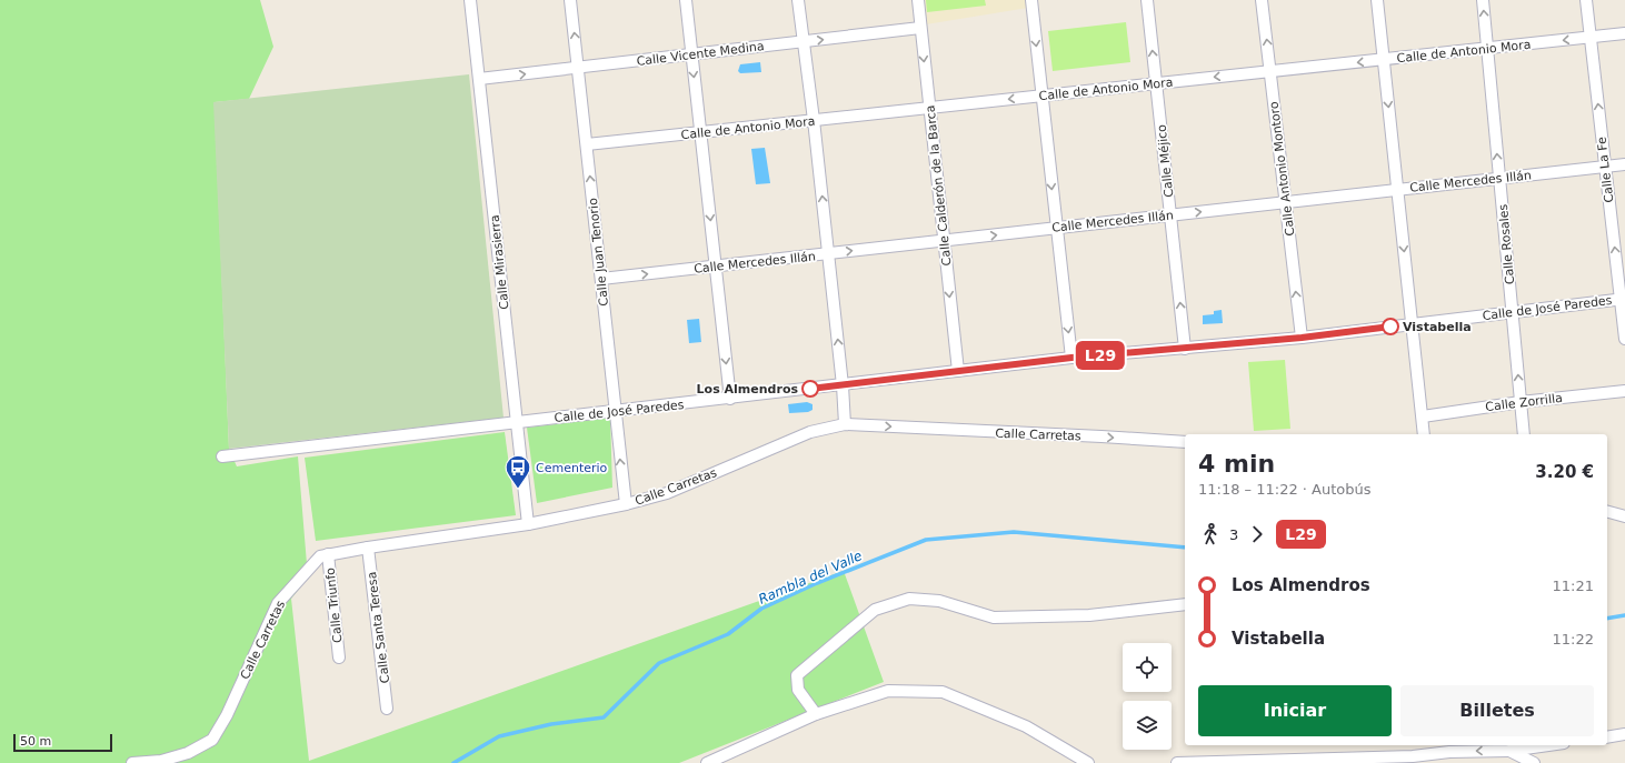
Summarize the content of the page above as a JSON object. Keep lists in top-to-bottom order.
{
  "streets": {
    "street": [
      "Calle de Antonio Mora",
      "Calle Vicente Medina",
      "Calle Méjico",
      "Calle Antonio Montoro",
      "Calle La Fe",
      "Calle Mercedes Illán",
      "Calle Calderón de la Barca",
      "Calle Rosales",
      "Calle Juan Tenorio",
      "Calle Mirasierra",
      "Calle de José Paredes",
      "Calle Zorrilla",
      "Calle Carretas",
      "Calle Triunfo",
      "Calle Santa Teresa"
    ]
  },
  "crossings": [
    ["Calle de Antonio Mora", "Calle Méjico"],
    ["Calle de Antonio Mora", "Calle Antonio Montoro"],
    ["Calle de Antonio Mora", "Calle La Fe"],
    ["Calle de Antonio Mora", "Calle Calderón de la Barca"],
    ["Calle de Antonio Mora", "Calle Rosales"],
    ["Calle de Antonio Mora", "Calle Juan Tenorio"],
    ["Calle Vicente Medina", "Calle Calderón de la Barca"],
    ["Calle Vicente Medina", "Calle Juan Tenorio"],
    ["Calle Vicente Medina", "Calle Mirasierra"],
    ["Calle Méjico", "Calle Mercedes Illán"],
    ["Calle Méjico", "Calle de José Paredes"],
    ["Calle Antonio Montoro", "Calle Mercedes Illán"],
    ["Calle Antonio Montoro", "Calle de José Paredes"],
    ["Calle La Fe", "Calle Mercedes Illán"],
    ["Calle La Fe", "Calle de José Paredes"],
    ["Calle Mercedes Illán", "Calle Calderón de la Barca"],
    ["Calle Mercedes Illán", "Calle Rosales"],
    ["Calle Mercedes Illán", "Calle Juan Tenorio"],
    ["Calle Calderón de la Barca", "Calle de José Paredes"],
    ["Calle Rosales", "Calle de José Paredes"],
    ["Calle Rosales", "Calle Zorrilla"],
    ["Calle Juan Tenorio", "Calle de José Paredes"],
    ["Calle Juan Tenorio", "Calle Carretas"],
    ["Calle Mirasierra", "Calle de José Paredes"],
    ["Calle Mirasierra", "Calle Carretas"],
    ["Calle Carretas", "Calle Triunfo"],
    ["Calle Carretas", "Calle Santa Teresa"]
  ],
  "one_way": [
    "Calle de Antonio Mora",
    "Calle Vicente Medina",
    "Calle Méjico",
    "Calle Antonio Montoro",
    "Calle La Fe",
    "Calle Mercedes Illán",
    "Calle Calderón de la Barca",
    "Calle Rosales",
    "Calle Juan Tenorio"
  ],
  "water": ["Rambla del Valle"],
  "places": {
    "other": ["Vistabella", "Los Almendros"],
    "bus stop": ["Cementerio"]
  },
  "lines": ["bus line L29"],
  "scale_bar": "50 m",
  "page": {
    "on_map": "L29",
    "heading": ["4 min", "11:18 – 11:22 · Autobús", "3.20 €"],
    "legs": ["3", "L29"],
    "list": [
      {
        "name": "Los Almendros",
        "value": "11:21"
      },
      {
        "name": "Vistabella",
        "value": "11:22"
      }
    ],
    "buttons": ["Iniciar", "Billetes"],
    "scale": "50 m"
  }
}
